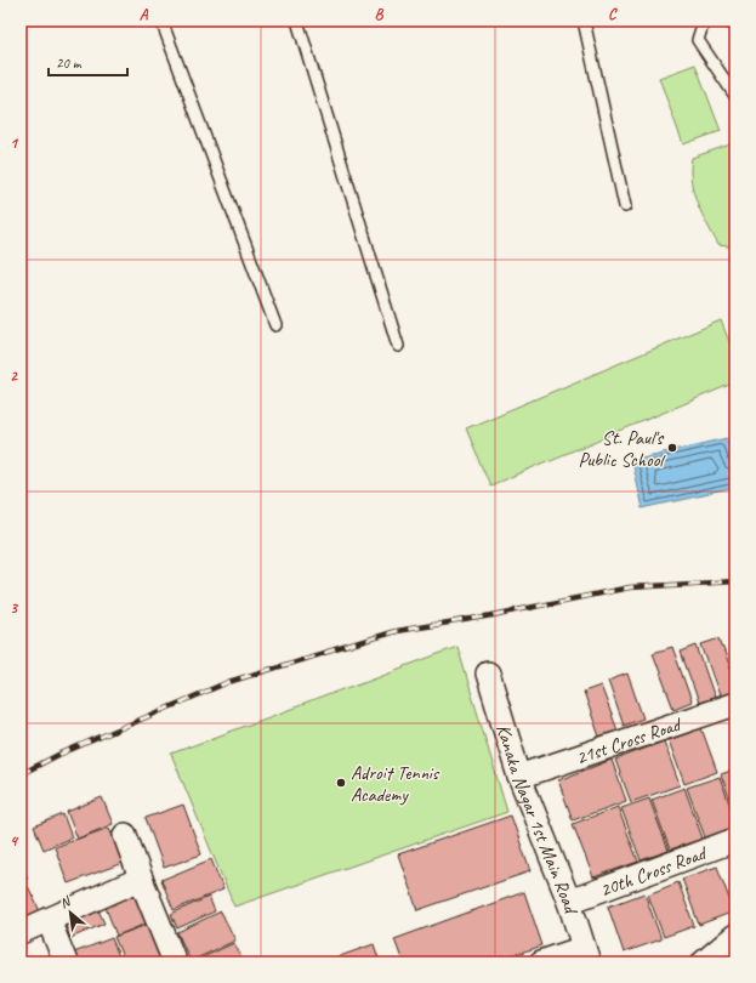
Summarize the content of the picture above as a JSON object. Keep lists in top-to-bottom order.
{
  "streets": {
    "street": ["21st Cross Road", "Kanaka Nagar 1st Main Road", "20th Cross Road"]
  },
  "crossings": [
    ["21st Cross Road", "Kanaka Nagar 1st Main Road"],
    ["Kanaka Nagar 1st Main Road", "20th Cross Road"]
  ],
  "places": ["St. Paul's Public School", "Adroit Tennis Academy"],
  "scale_bar": "20 m",
  "north": "top left",
  "grid": {
    "columns": ["A", "B", "C"],
    "rows": [
      "1",
      "2",
      "3",
      "4"
    ]
  }
}
